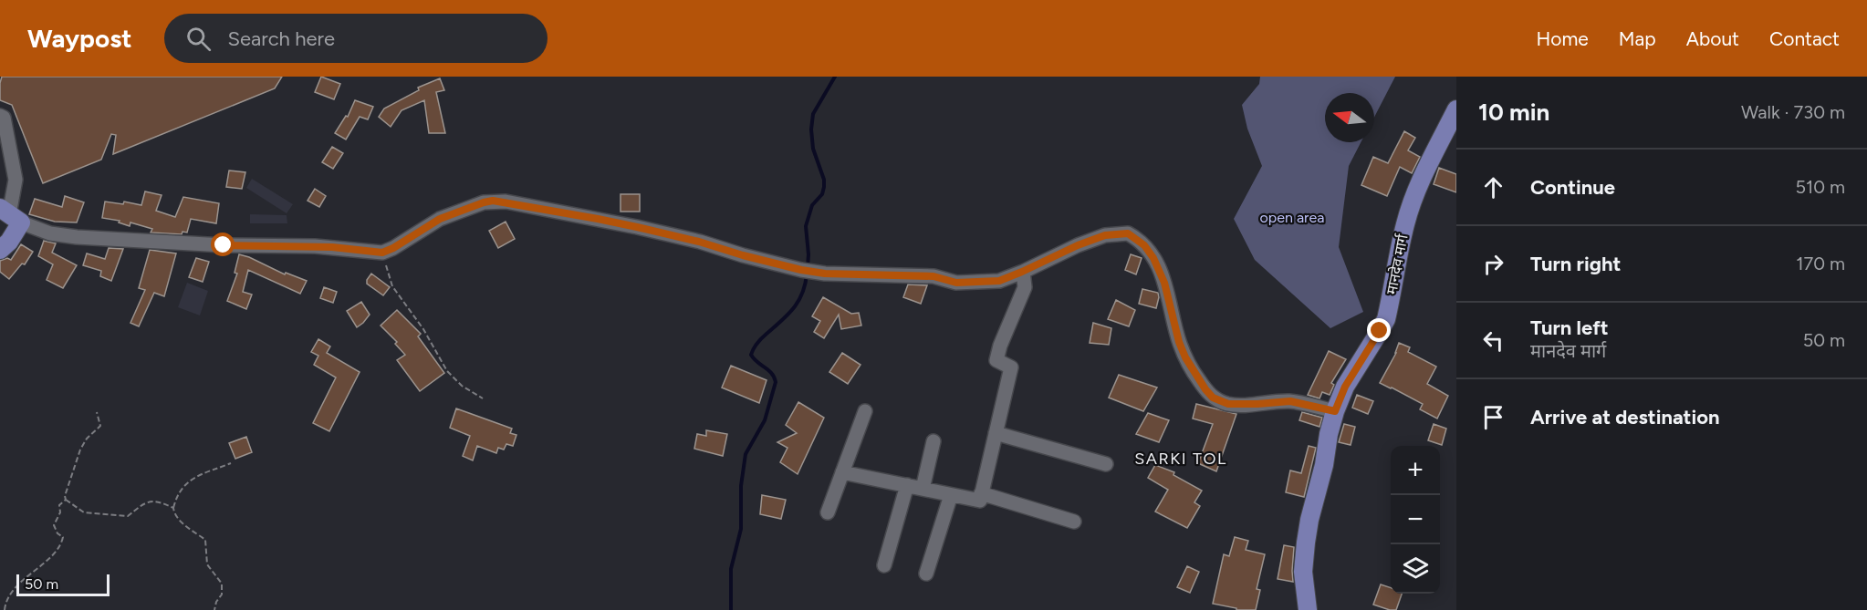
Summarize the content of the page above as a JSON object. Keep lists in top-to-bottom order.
{
  "streets": {
    "main road": ["मानदेव मार्ग"]
  },
  "districts": ["SARKI TOL"],
  "parks": ["open area"],
  "scale_bar": "50 m",
  "north": "left",
  "page": {
    "header": "Waypost",
    "search": "Search here",
    "nav": [
      "Home",
      "Map",
      "About",
      "Contact"
    ],
    "heading": ["10 min", "Walk · 730 m"],
    "list": [
      ["Continue", "510 m"],
      ["Turn right", "170 m"],
      ["Turn left", "मानदेव मार्ग", "50 m"],
      "Arrive at destination"
    ],
    "map_buttons": ["+", "−"],
    "scale": "50 m"
  }
}
